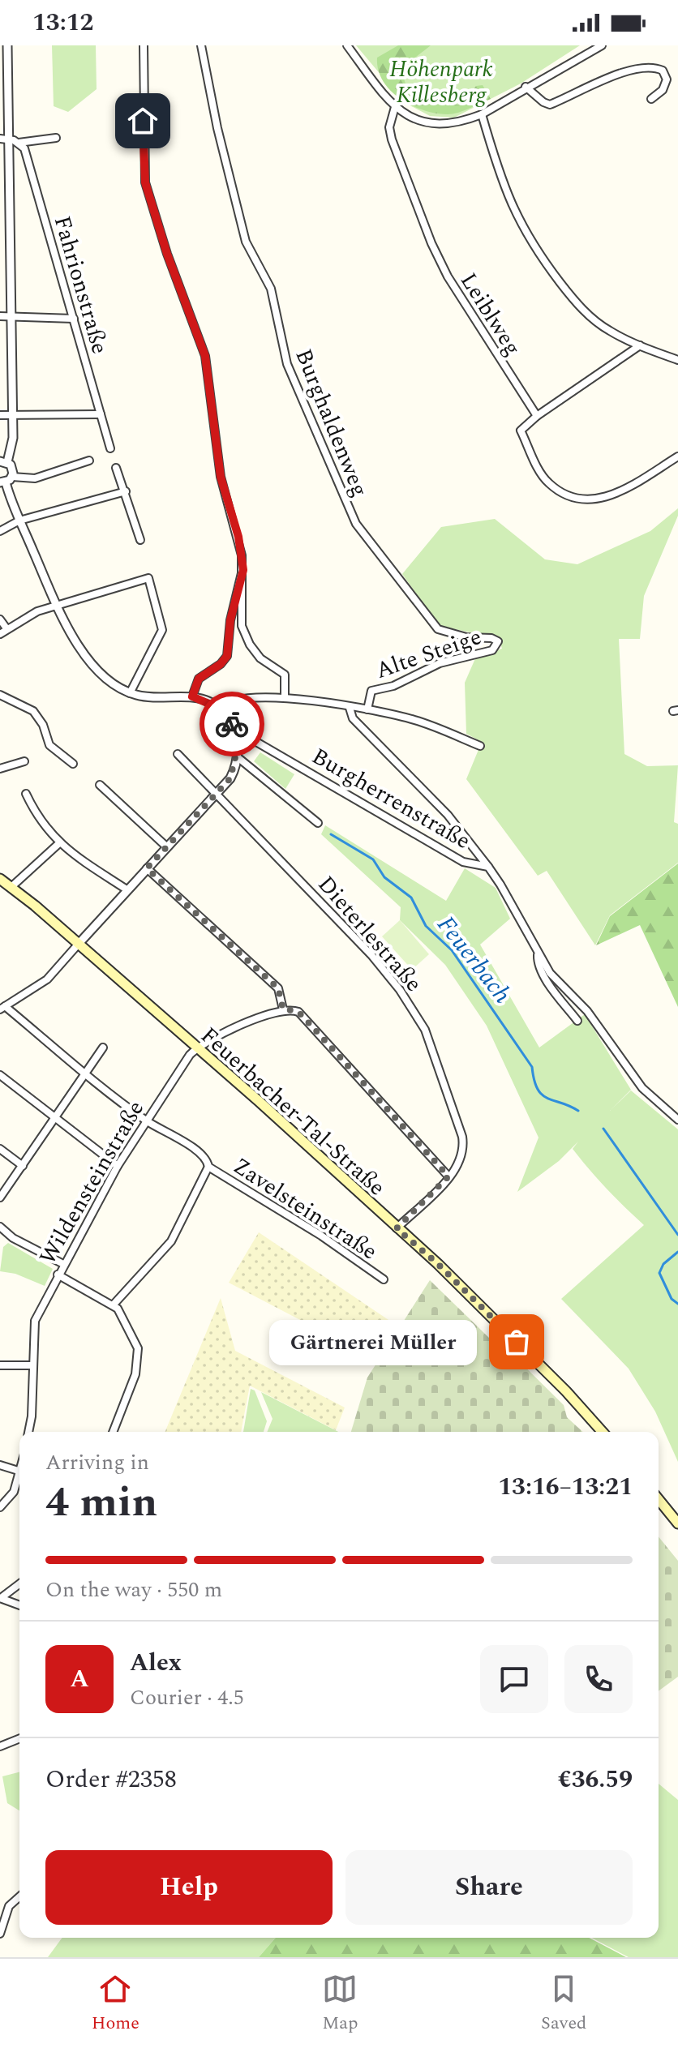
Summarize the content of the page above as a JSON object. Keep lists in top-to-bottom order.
{
  "streets": {
    "main road": ["Feuerbacher-Tal-Straße"],
    "street": [
      "Fahrionstraße",
      "Leiblweg",
      "Burghaldenweg",
      "Alte Steige",
      "Burgherrenstraße",
      "Dieterlestraße",
      "Wildensteinstraße",
      "Zavelsteinstraße"
    ]
  },
  "crossings": [
    ["Burghaldenweg", "Alte Steige"],
    ["Dieterlestraße", "Feuerbacher-Tal-Straße"],
    ["Feuerbacher-Tal-Straße", "Wildensteinstraße"],
    ["Wildensteinstraße", "Zavelsteinstraße"]
  ],
  "water": ["Feuerbach"],
  "parks": ["Höhenpark Killesberg"],
  "places": ["Gärtnerei Müller"],
  "page": {
    "status": "13:12",
    "bubble": "Gärtnerei Müller",
    "heading": ["4 min", "Arriving in", "13:16–13:21"],
    "panel": [
      "Alex",
      "Courier · 4.5",
      "Order #2358",
      "€36.59"
    ],
    "bar": "On the way · 550 m",
    "round": "A",
    "buttons": ["Help", "Share"],
    "tabs": ["Home", "Map", "Saved"]
  }
}
